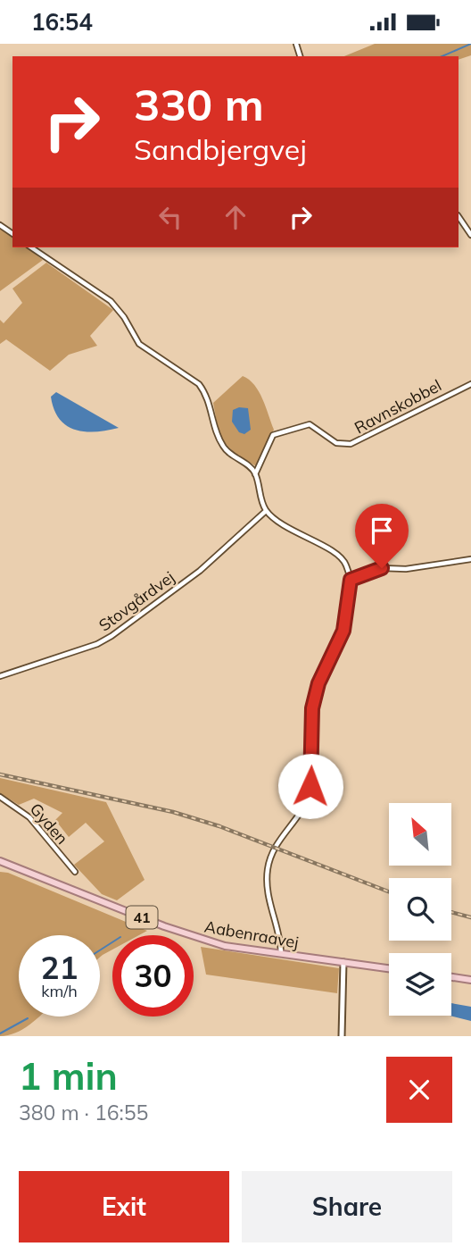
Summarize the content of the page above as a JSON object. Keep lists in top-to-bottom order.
{
  "streets": {
    "main road": ["41", "Aabenraavej"],
    "street": ["Ravnskobbel", "Stovgårdvej", "Gyden"]
  },
  "north": "top left",
  "page": {
    "status": "16:54",
    "turn": ["330 m", "Sandbjergvej"],
    "speed": "21 km/h",
    "limit": "30",
    "heading": ["1 min", "380 m · 16:55"],
    "buttons": ["Exit", "Share"]
  }
}
